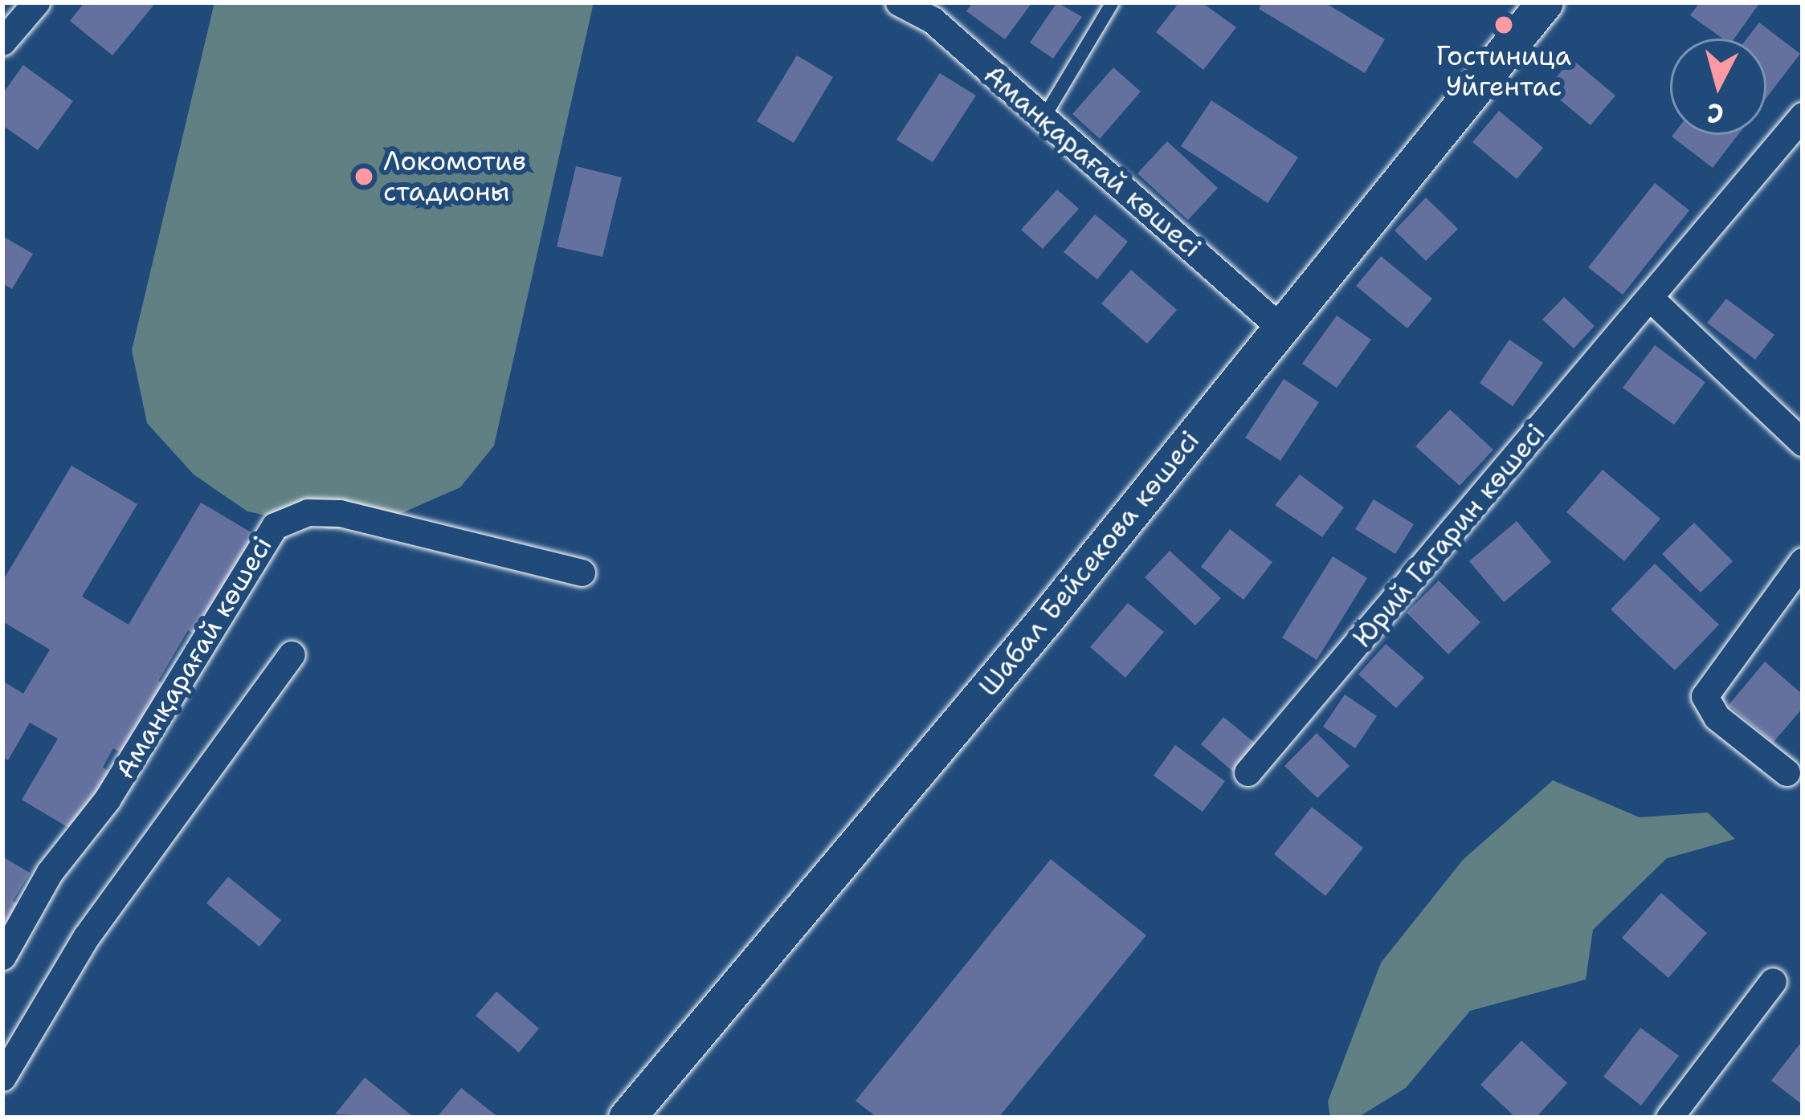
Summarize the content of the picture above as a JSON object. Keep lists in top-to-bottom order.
{
  "streets": {
    "main road": ["Шабал Бейсекова көшесі"],
    "street": ["Аманқарағай көшесі", "Юрий Гагарин көшесі"]
  },
  "crossings": [
    ["Аманқарағай көшесі", "Шабал Бейсекова көшесі"]
  ],
  "places": ["Гостиница Уйгентас", "Локомотив стадионы"],
  "north": "bottom"
}
